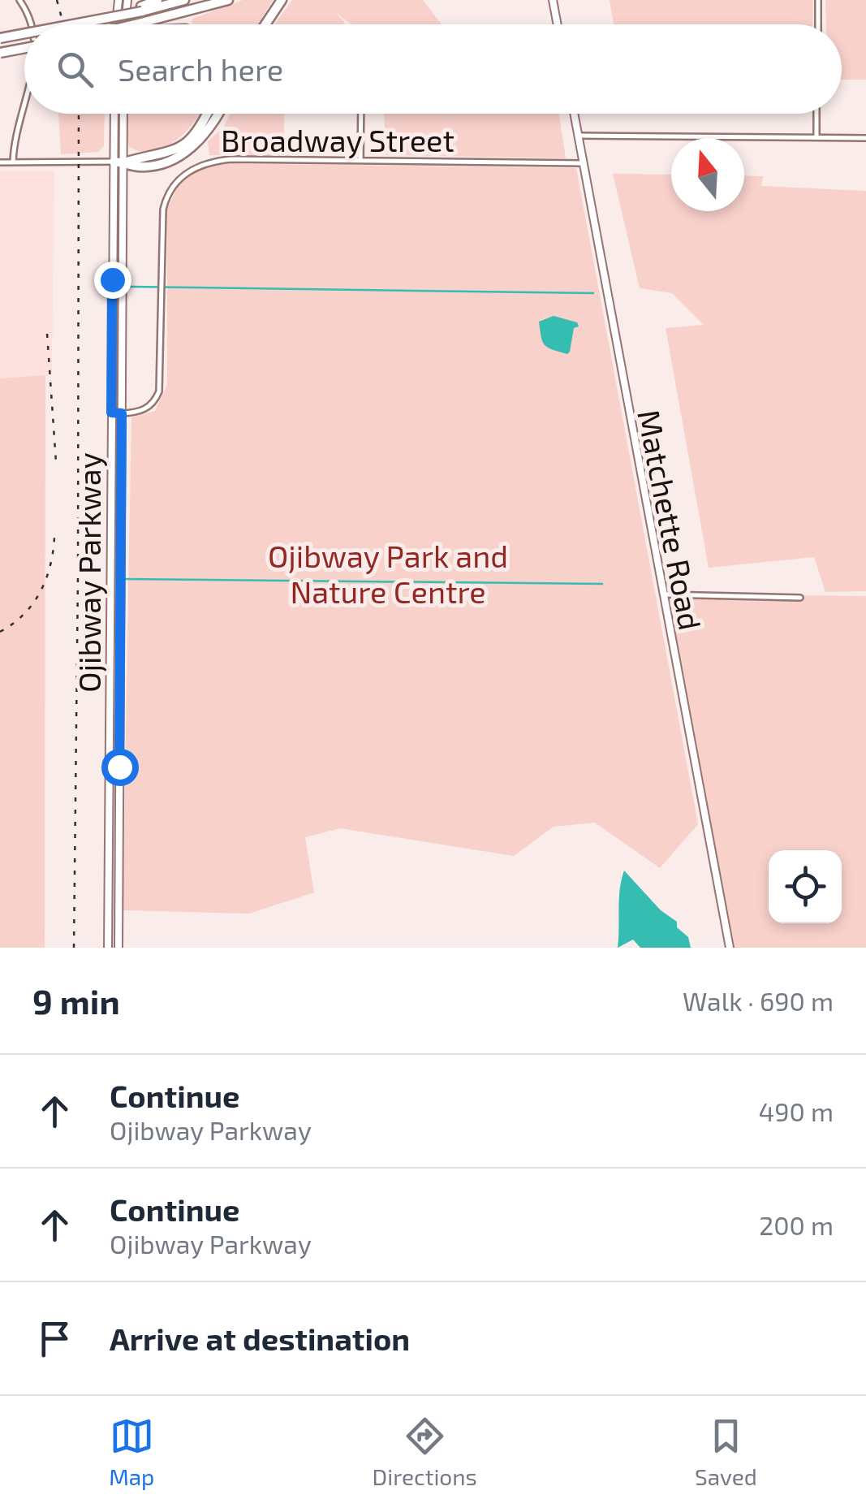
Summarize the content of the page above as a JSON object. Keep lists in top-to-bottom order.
{
  "streets": {
    "main road": ["Matchette Road", "Ojibway Parkway"],
    "street": ["Broadway Street"]
  },
  "crossings": [
    ["Broadway Street", "Matchette Road"],
    ["Broadway Street", "Ojibway Parkway"]
  ],
  "parks": ["Ojibway Park and Nature Centre"],
  "north": "top",
  "page": {
    "search": "Search here",
    "heading": ["9 min", "Walk · 690 m"],
    "list": [
      ["Continue", "Ojibway Parkway", "490 m"],
      ["Continue", "Ojibway Parkway", "200 m"],
      "Arrive at destination"
    ],
    "nav": ["Map", "Directions", "Saved"]
  }
}
